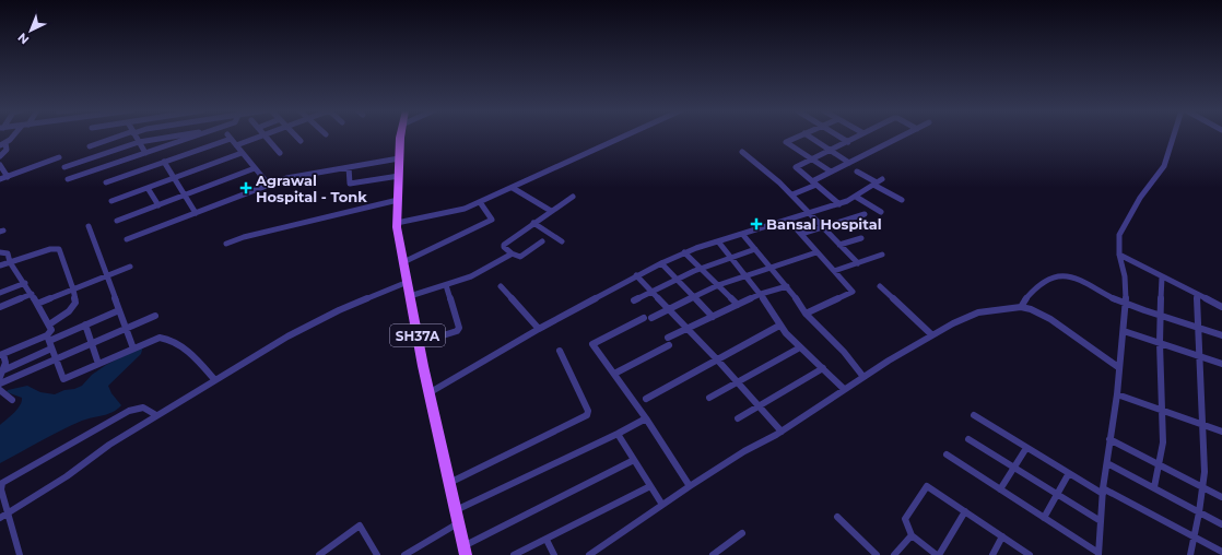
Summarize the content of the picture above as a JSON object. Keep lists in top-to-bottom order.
{
  "streets": {
    "main road": ["SH37A"]
  },
  "places": {
    "health": ["Agrawal Hospital - Tonk", "Bansal Hospital"]
  },
  "north": "bottom left"
}
